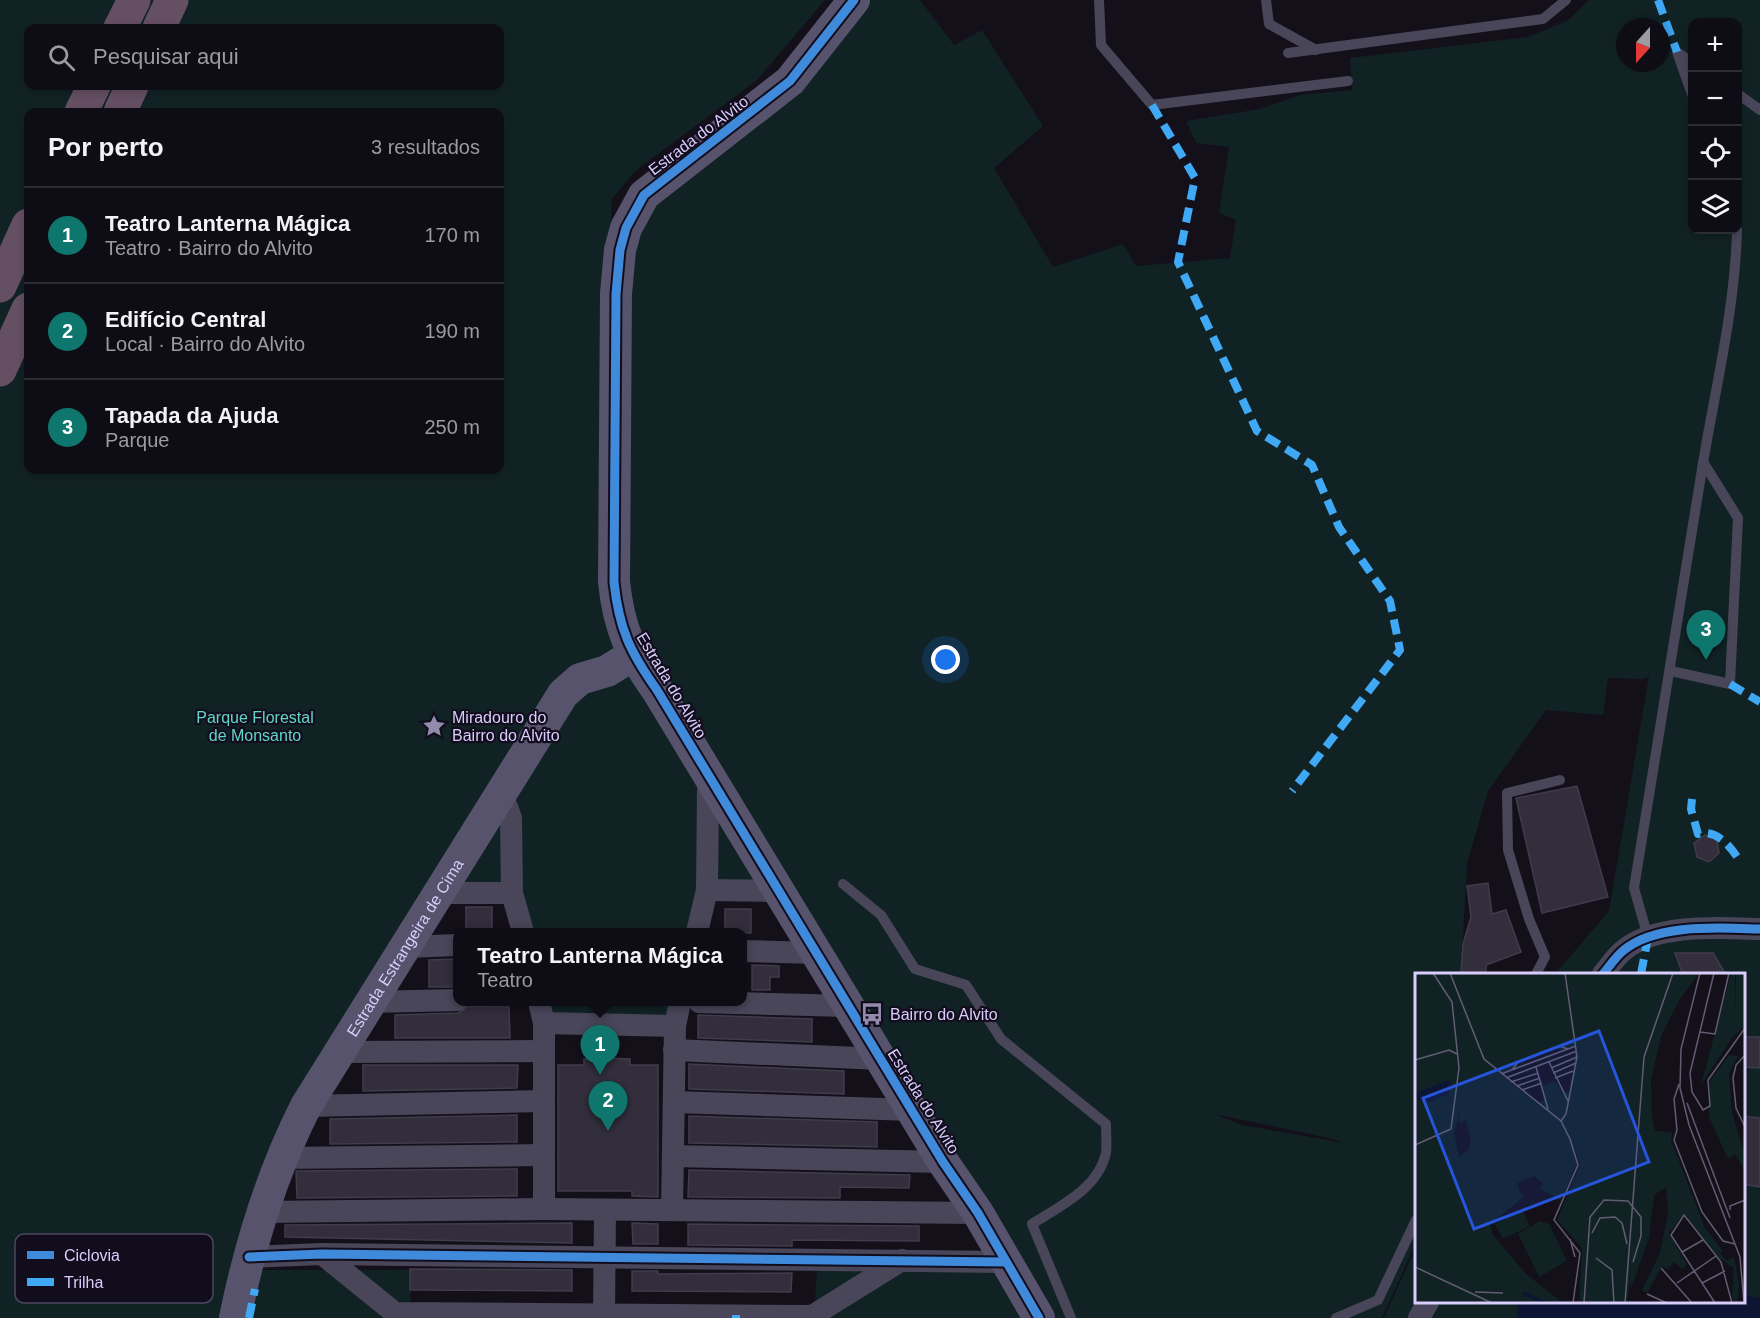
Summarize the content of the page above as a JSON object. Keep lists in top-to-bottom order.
{
  "streets": {
    "street": ["Estrada do Alvito", "Estrada Estrangeira de Cima"]
  },
  "crossings": [
    ["Estrada do Alvito", "Estrada Estrangeira de Cima"]
  ],
  "parks": ["Parque Florestal de Monsanto"],
  "places": {
    "place": ["Miradouro do Bairro do Alvito"],
    "bus stop": ["Bairro do Alvito"]
  },
  "legend": ["Ciclovia", "Trilha"],
  "north": "bottom",
  "page": {
    "map_buttons": ["+", "−"],
    "search": "Pesquisar aqui",
    "heading": ["Por perto", "3 resultados"],
    "list": [
      {
        "mark": "1",
        "name": "Teatro Lanterna Mágica",
        "note": "Teatro · Bairro do Alvito",
        "value": "170 m"
      },
      {
        "mark": "2",
        "name": "Edifício Central",
        "note": "Local · Bairro do Alvito",
        "value": "190 m"
      },
      {
        "mark": "3",
        "name": "Tapada da Ajuda",
        "note": "Parque",
        "value": "250 m"
      }
    ],
    "pins": ["3", "1", "2"],
    "popup": ["Teatro Lanterna Mágica", "Teatro"]
  }
}
